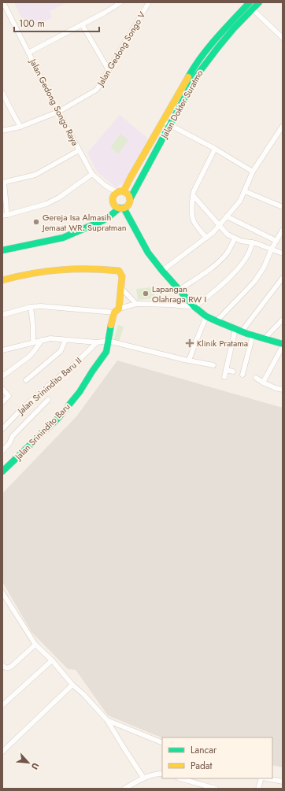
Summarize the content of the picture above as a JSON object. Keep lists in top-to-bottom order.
{
  "streets": {
    "street": [
      "Jalan Gedong Songo V",
      "Jalan Gedong Songo Raya",
      "Jalan Dokter Suratmo",
      "Jalan Srinindito Baru II",
      "Jalan Srinindito Baru"
    ]
  },
  "crossings": [
    ["Jalan Gedong Songo V", "Jalan Gedong Songo Raya"],
    ["Jalan Gedong Songo Raya", "Jalan Dokter Suratmo"]
  ],
  "places": {
    "other": ["Gereja Isa Almasih Jemaat WR. Supratman", "Lapangan Olahraga RW I"],
    "health": ["Klinik Pratama"]
  },
  "legend": ["Lancar", "Padat"],
  "scale_bar": "100 m",
  "north": "bottom right"
}
